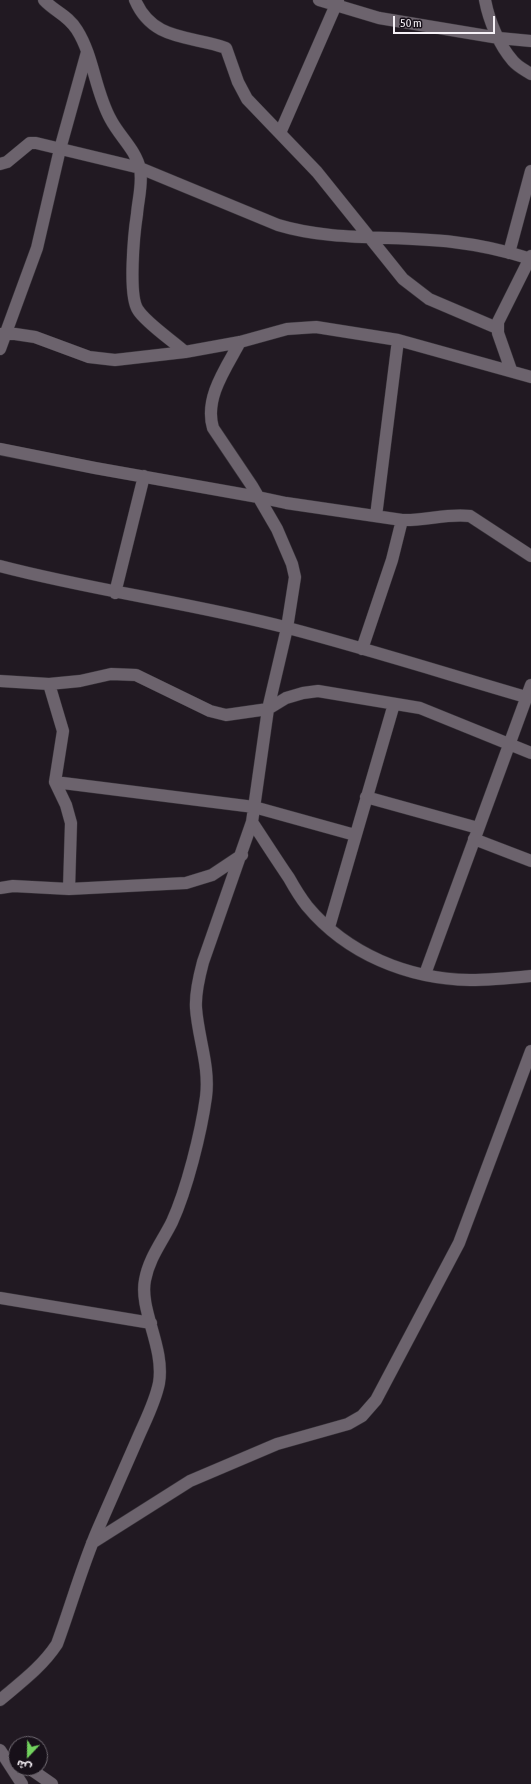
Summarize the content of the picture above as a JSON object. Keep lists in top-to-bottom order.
{
  "scale_bar": "50 m",
  "north": "bottom"
}
